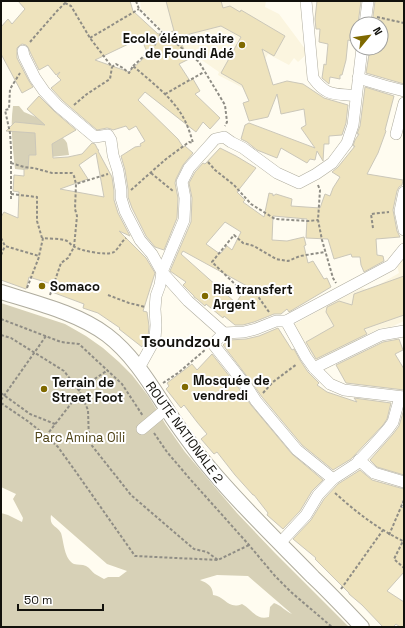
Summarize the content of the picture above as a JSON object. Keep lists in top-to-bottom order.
{
  "streets": {
    "main road": ["ROUTE NATIONALE 2"]
  },
  "districts": ["Tsoundzou 1"],
  "parks": ["Parc Amina Oili"],
  "places": [
    "Ecole élémentaire de Foundi Adé",
    "Somaco",
    "Ria transfert Argent",
    "Mosquée de vendredi",
    "Terrain de Street Foot"
  ],
  "scale_bar": "50 m",
  "north": "top right"
}
